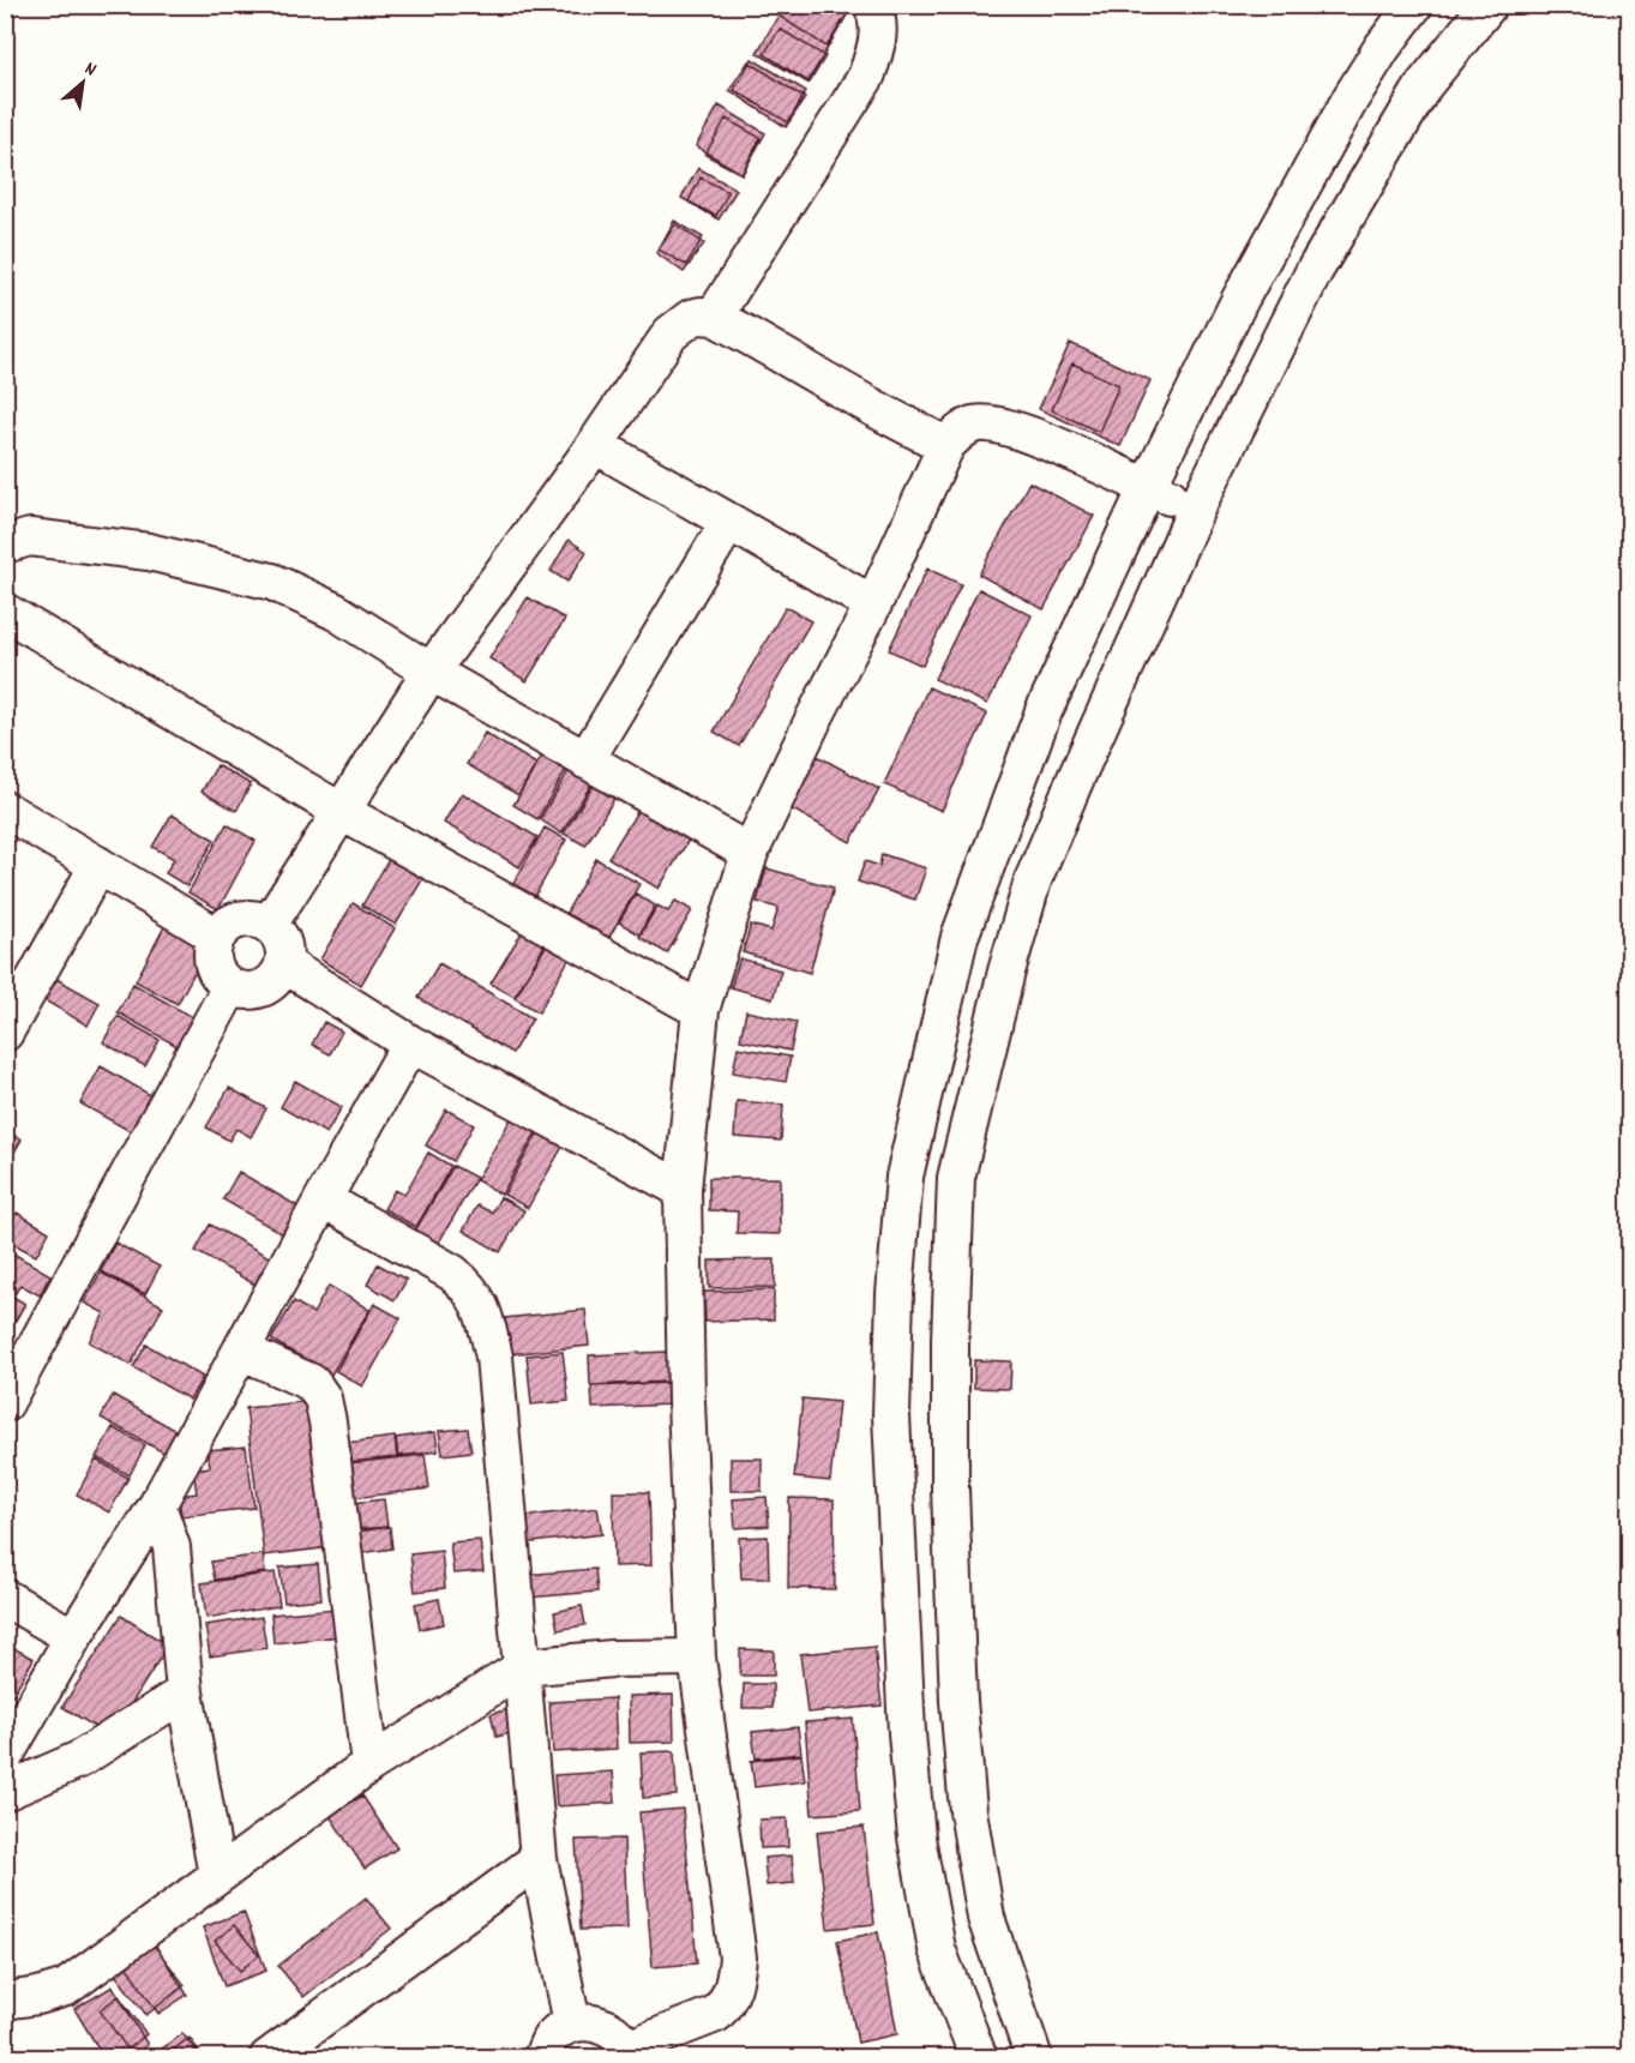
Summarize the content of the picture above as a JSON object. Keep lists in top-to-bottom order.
{
  "north": "top right"
}
